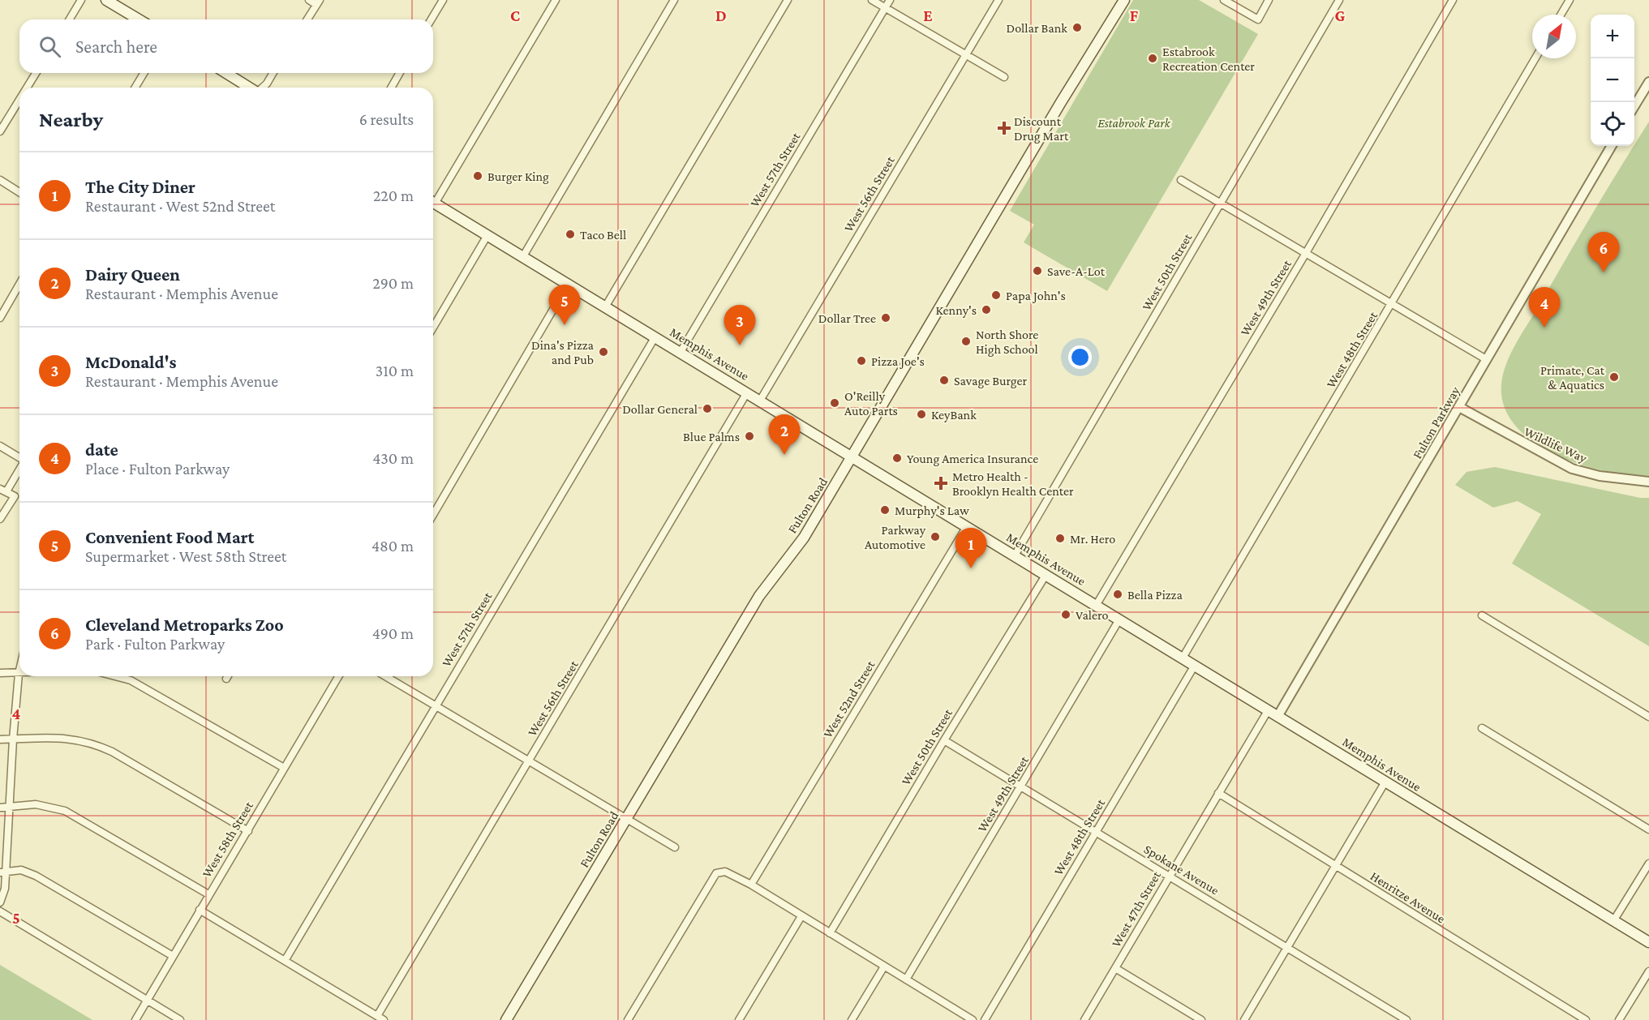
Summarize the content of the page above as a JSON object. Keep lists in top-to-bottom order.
{
  "streets": {
    "main road": ["Memphis Avenue", "Fulton Road"],
    "street": [
      "West 57th Street",
      "West 56th Street",
      "West 50th Street",
      "West 49th Street",
      "West 48th Street",
      "Fulton Parkway",
      "Wildlife Way",
      "West 52nd Street",
      "West 58th Street",
      "Spokane Avenue",
      "Henritze Avenue",
      "West 47th Street"
    ]
  },
  "crossings": [
    ["West 57th Street", "Memphis Avenue"],
    ["West 56th Street", "Memphis Avenue"],
    ["West 50th Street", "Memphis Avenue"],
    ["West 50th Street", "Spokane Avenue"],
    ["West 49th Street", "Memphis Avenue"],
    ["West 49th Street", "Spokane Avenue"],
    ["West 48th Street", "Memphis Avenue"],
    ["West 48th Street", "Spokane Avenue"],
    ["Memphis Avenue", "Fulton Parkway"],
    ["Memphis Avenue", "Fulton Road"],
    ["Memphis Avenue", "West 52nd Street"],
    ["Memphis Avenue", "West 47th Street"],
    ["Fulton Parkway", "Wildlife Way"],
    ["Spokane Avenue", "West 47th Street"],
    ["Henritze Avenue", "West 47th Street"]
  ],
  "parks": ["Estabrook Park"],
  "places": {
    "other": [
      "Dollar Bank",
      "Estabrook Recreation Center",
      "Burger King",
      "Taco Bell",
      "Save-A-Lot",
      "Papa John's",
      "Kenny's",
      "Dollar Tree",
      "North Shore High School",
      "Dina's Pizza and Pub",
      "Pizza Joe's",
      "Primate, Cat & Aquatics",
      "Savage Burger",
      "O'Reilly Auto Parts",
      "Dollar General",
      "KeyBank",
      "Blue Palms",
      "Young America Insurance",
      "Murphy's Law",
      "Parkway Automotive",
      "Mr. Hero",
      "Bella Pizza",
      "Valero"
    ],
    "health": ["Discount Drug Mart", "Metro Health - Brooklyn Health Center"]
  },
  "north": "top right",
  "page": {
    "map_buttons": ["+", "−"],
    "search": "Search here",
    "heading": ["Nearby", "6 results"],
    "list": [
      {
        "mark": "1",
        "name": "The City Diner",
        "note": "Restaurant · West 52nd Street",
        "value": "220 m"
      },
      {
        "mark": "2",
        "name": "Dairy Queen",
        "note": "Restaurant · Memphis Avenue",
        "value": "290 m"
      },
      {
        "mark": "3",
        "name": "McDonald's",
        "note": "Restaurant · Memphis Avenue",
        "value": "310 m"
      },
      {
        "mark": "4",
        "name": "date",
        "note": "Place · Fulton Parkway",
        "value": "430 m"
      },
      {
        "mark": "5",
        "name": "Convenient Food Mart",
        "note": "Supermarket · West 58th Street",
        "value": "480 m"
      },
      {
        "mark": "6",
        "name": "Cleveland Metroparks Zoo",
        "note": "Park · Fulton Parkway",
        "value": "490 m"
      }
    ],
    "pins": [
      "6",
      "5",
      "4",
      "3",
      "2",
      "1"
    ]
  },
  "grid": {
    "columns": [
      "C",
      "D",
      "E",
      "F",
      "G"
    ],
    "rows": ["4", "5"]
  }
}
